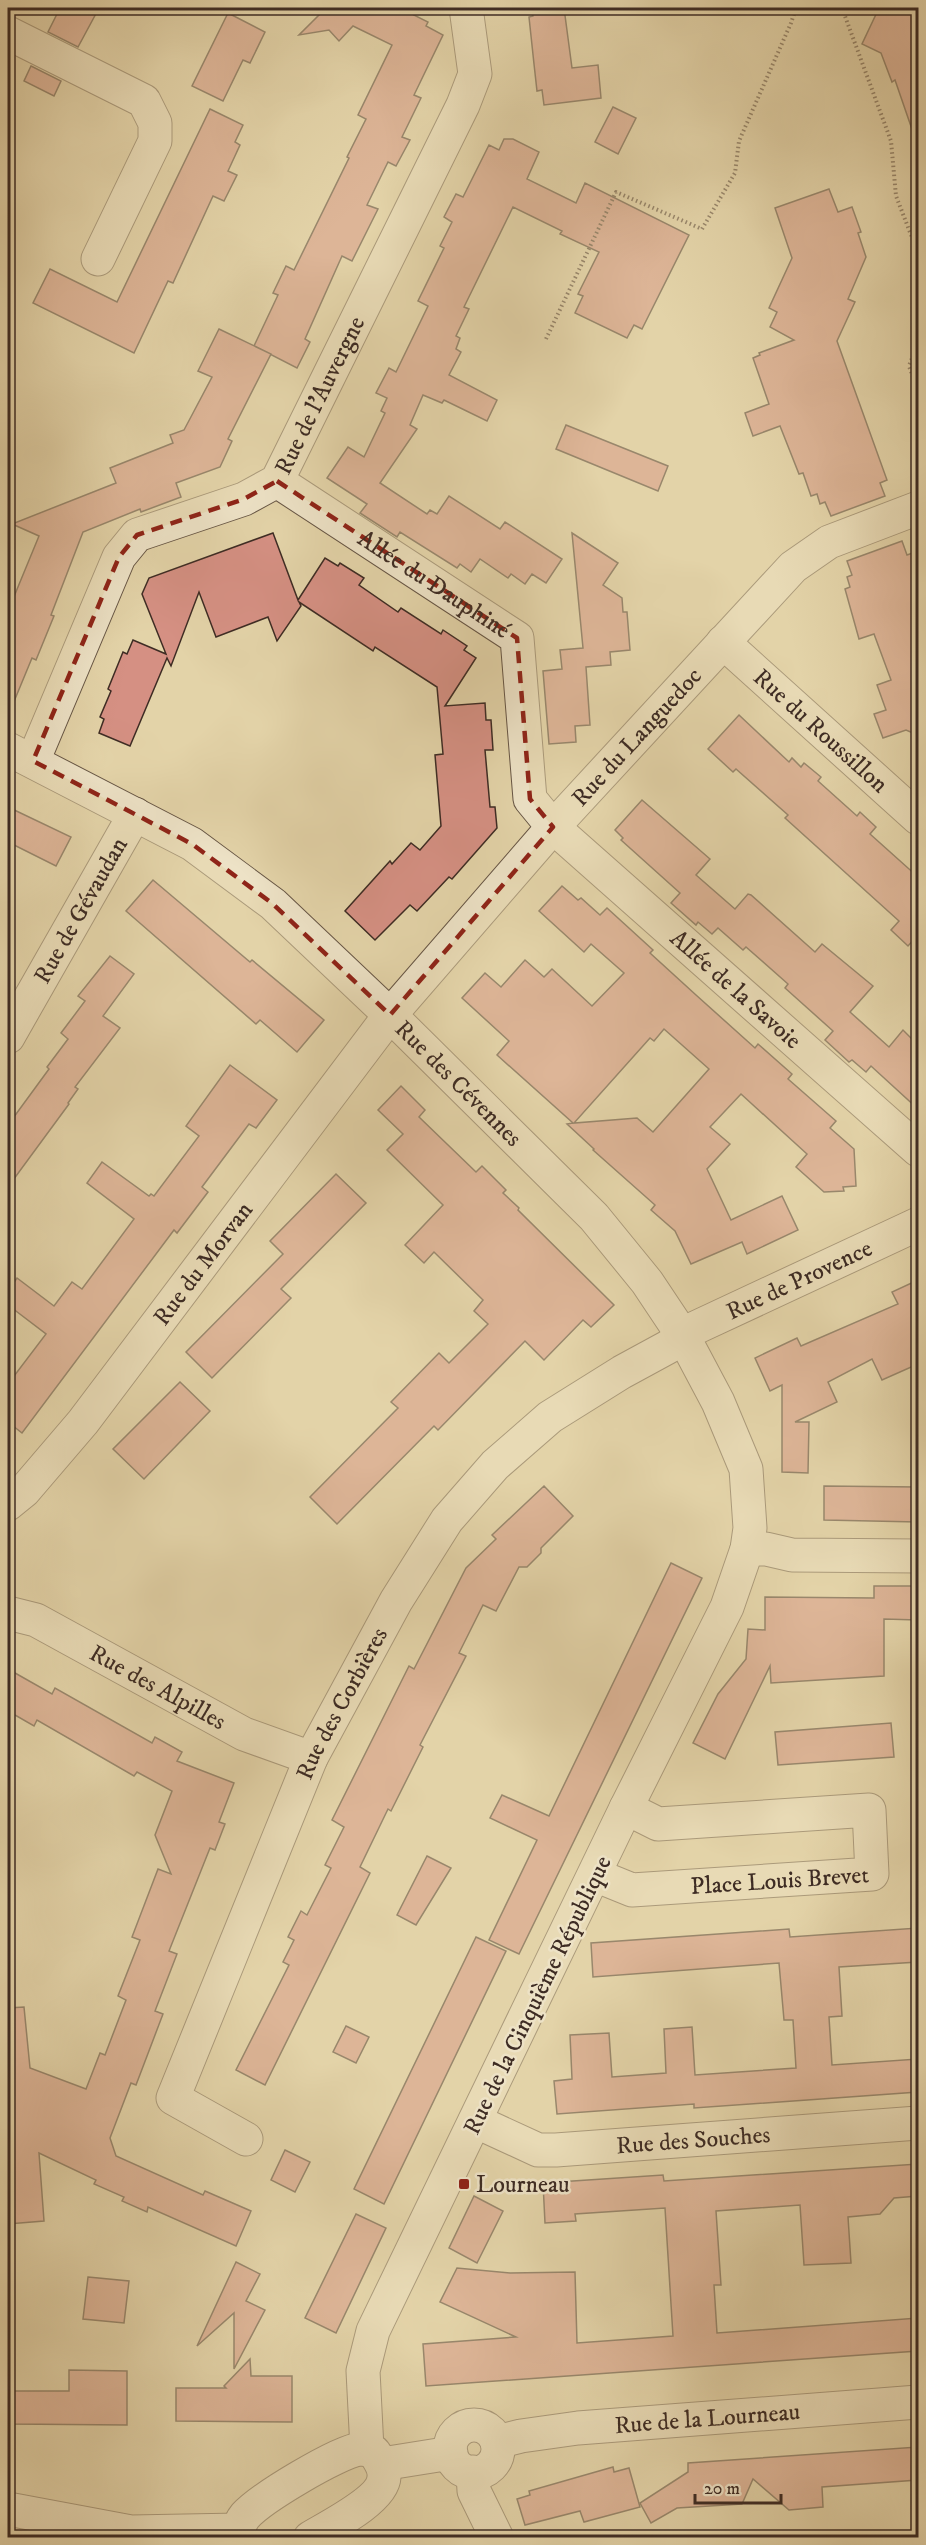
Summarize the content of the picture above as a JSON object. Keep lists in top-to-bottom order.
{
  "streets": {
    "street": [
      "Rue de l'Auvergne",
      "Allée du Dauphiné",
      "Rue du Roussillon",
      "Rue du Languedoc",
      "Rue de Gévaudan",
      "Allée de la Savoie",
      "Rue des Cévennes",
      "Rue du Morvan",
      "Rue de Provence",
      "Rue des Alpilles",
      "Rue des Corbières",
      "Place Louis Brevet",
      "Rue de la Cinquième République",
      "Rue des Souches",
      "Rue de la Lourneau"
    ]
  },
  "crossings": [
    ["Rue de l'Auvergne", "Allée du Dauphiné"],
    ["Rue de l'Auvergne", "Rue des Cévennes"],
    ["Allée du Dauphiné", "Rue du Languedoc"],
    ["Allée du Dauphiné", "Allée de la Savoie"],
    ["Rue du Roussillon", "Rue du Languedoc"],
    ["Rue du Languedoc", "Allée de la Savoie"],
    ["Rue du Languedoc", "Rue des Cévennes"],
    ["Rue du Languedoc", "Rue du Morvan"],
    ["Rue de Gévaudan", "Rue des Cévennes"],
    ["Rue des Cévennes", "Rue du Morvan"],
    ["Rue des Cévennes", "Rue de Provence"],
    ["Rue des Cévennes", "Rue des Corbières"],
    ["Rue des Cévennes", "Rue de la Cinquième République"],
    ["Rue de Provence", "Rue des Corbières"],
    ["Rue des Alpilles", "Rue des Corbières"],
    ["Place Louis Brevet", "Rue de la Cinquième République"],
    ["Rue de la Cinquième République", "Rue des Souches"]
  ],
  "places": {
    "transit": ["Lourneau"]
  },
  "scale_bar": "20 m"
}
